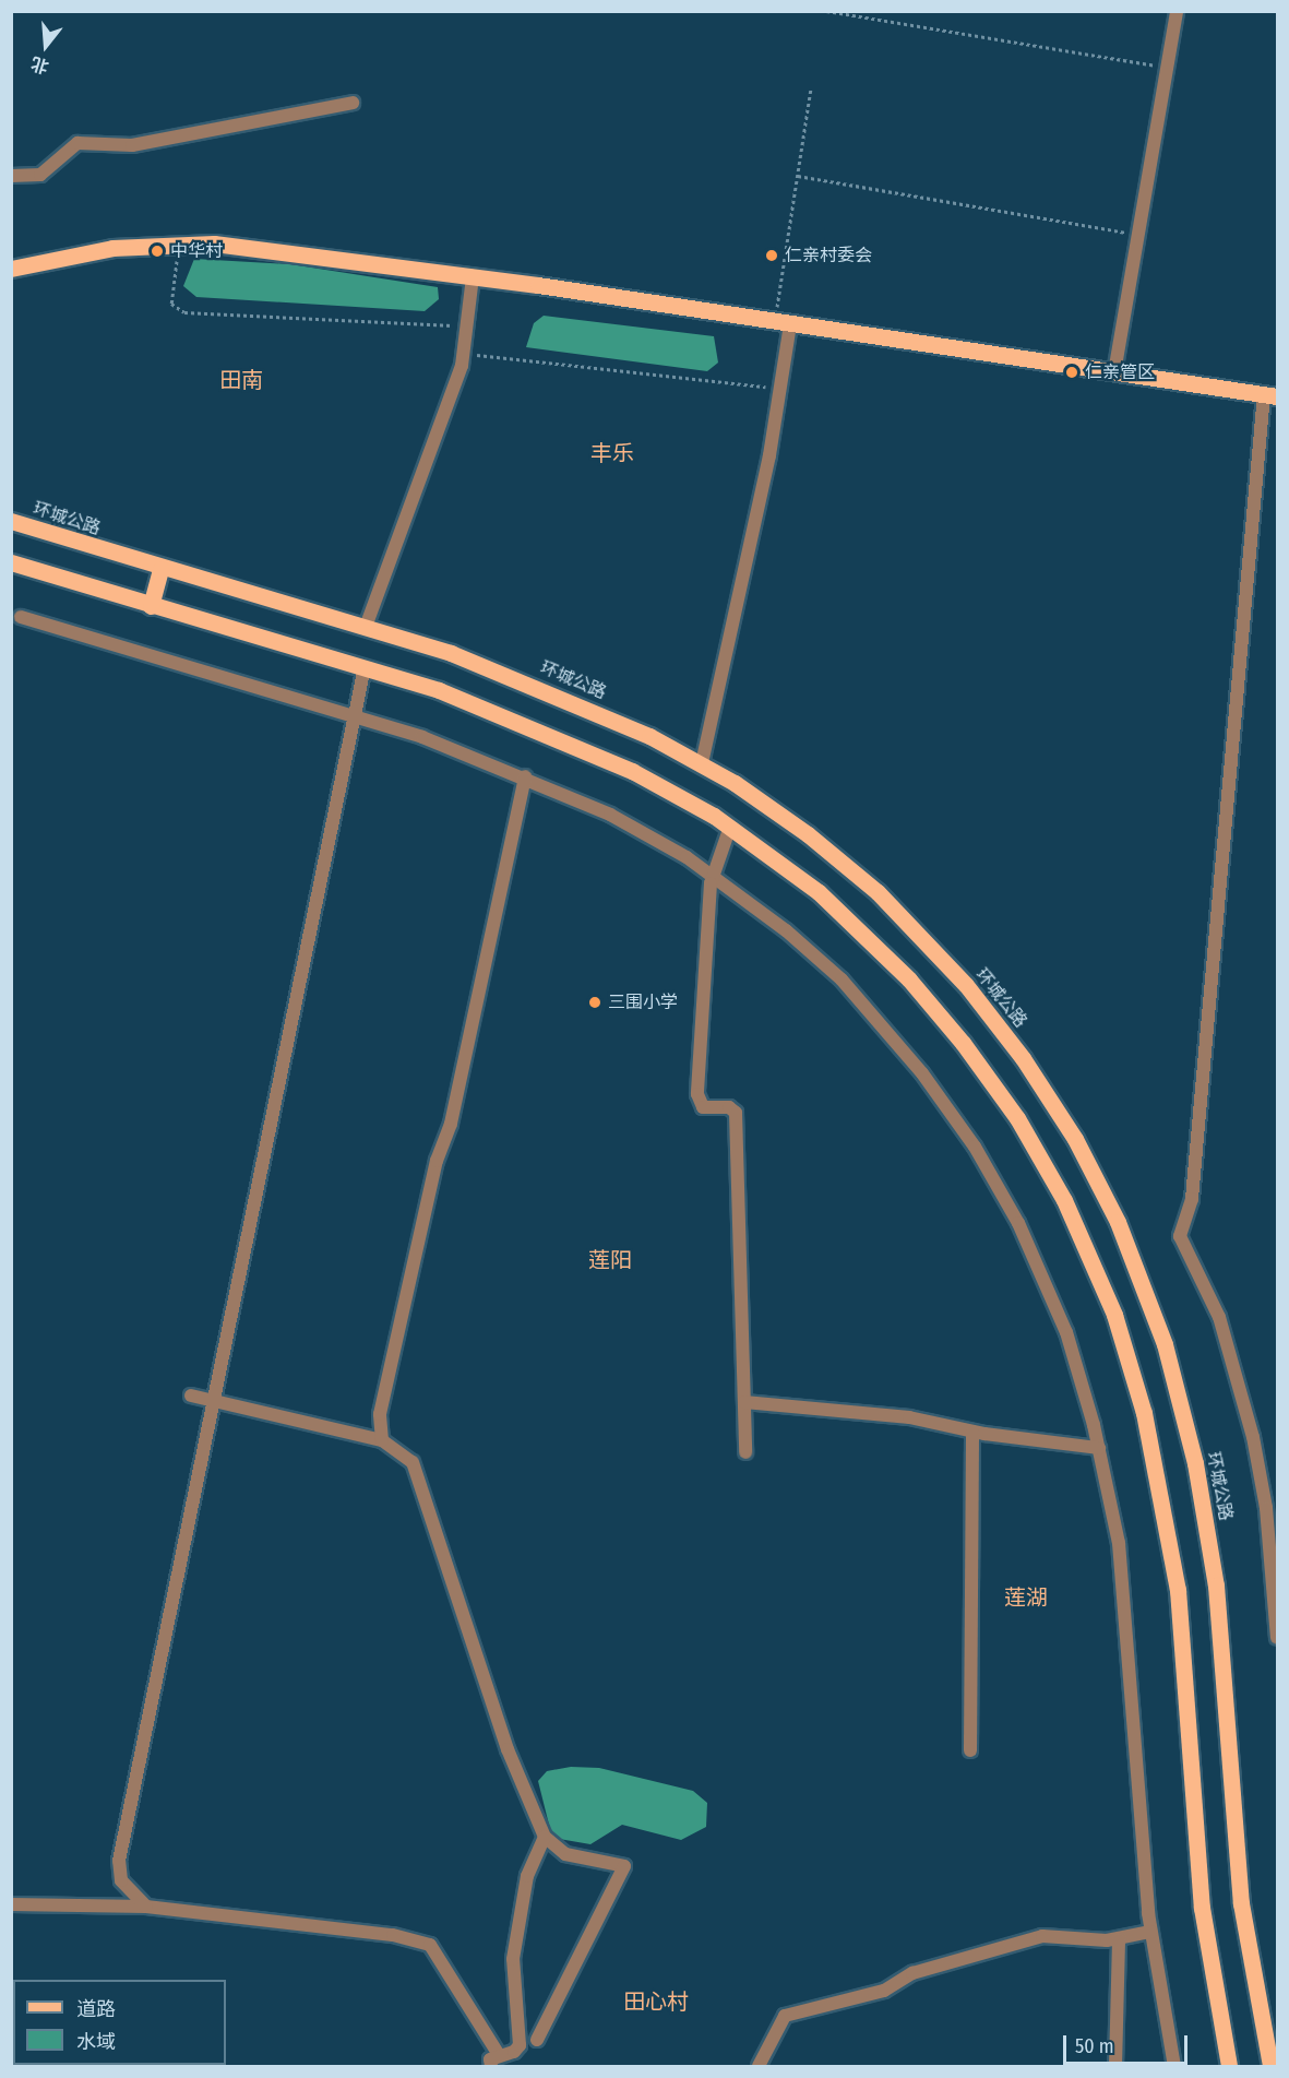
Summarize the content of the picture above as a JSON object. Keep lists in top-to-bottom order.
{
  "streets": {
    "main road": ["环城公路"]
  },
  "districts": [
    "田南",
    "丰乐",
    "莲阳",
    "莲湖",
    "田心村"
  ],
  "places": [
    "中华村",
    "仁亲村委会",
    "仁亲管区",
    "三围小学"
  ],
  "legend": ["道路", "水域"],
  "scale_bar": "50 m",
  "north": "bottom"
}
